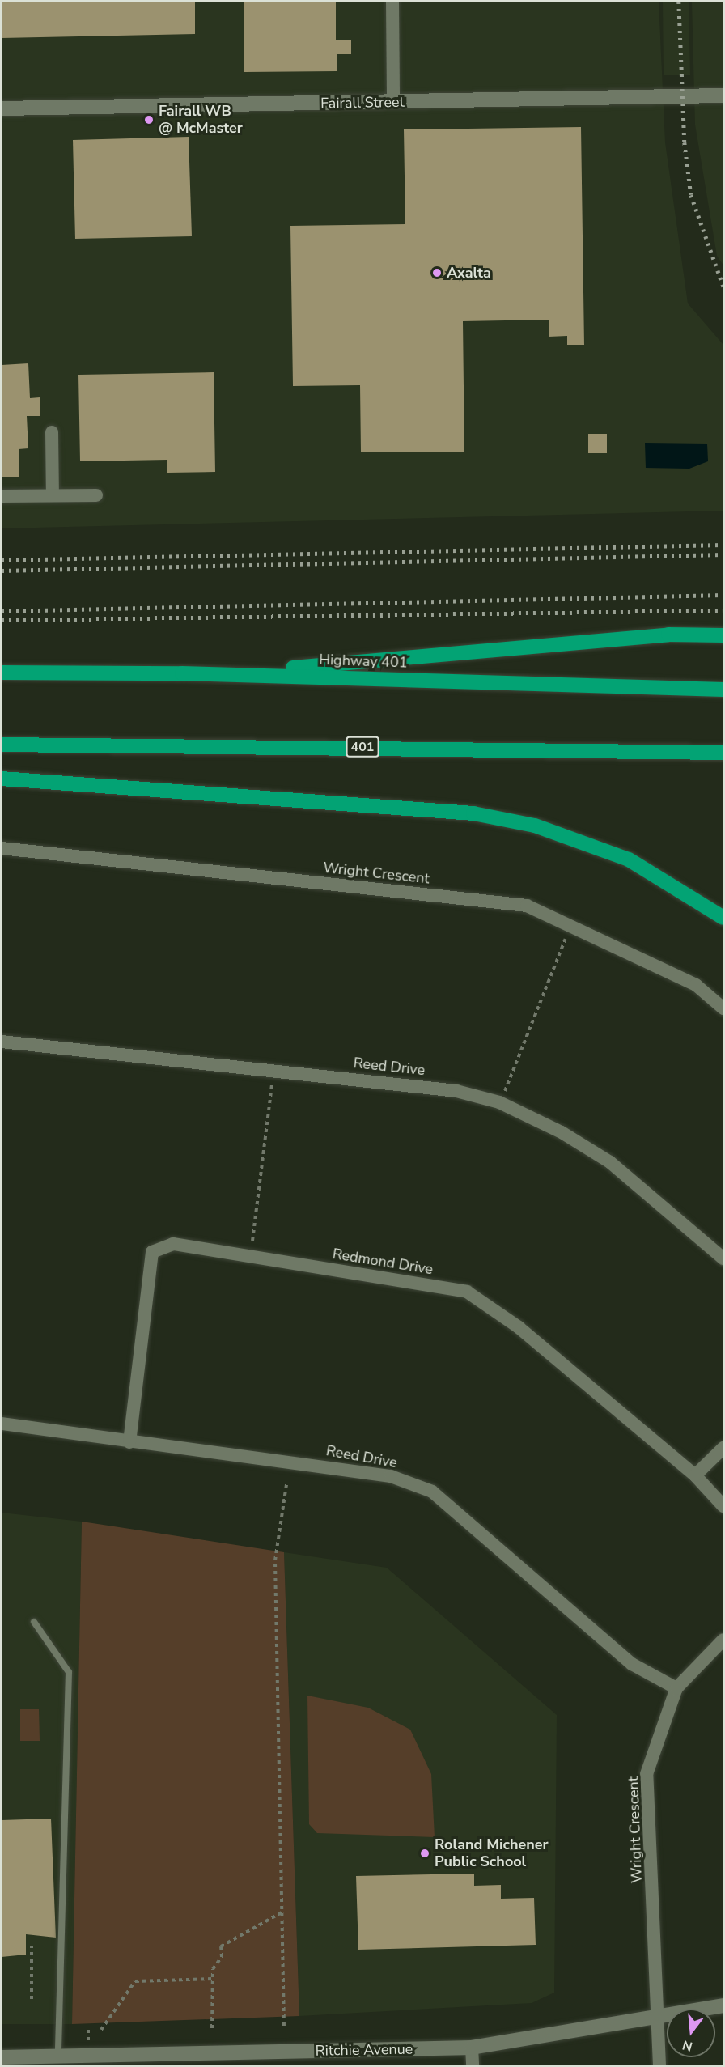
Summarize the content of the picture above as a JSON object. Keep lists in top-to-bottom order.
{
  "streets": {
    "highway": ["Highway 401", "401"],
    "street": [
      "Fairall Street",
      "Wright Crescent",
      "Reed Drive",
      "Redmond Drive",
      "Ritchie Avenue"
    ]
  },
  "crossings": [
    ["Wright Crescent", "Reed Drive"],
    ["Wright Crescent", "Ritchie Avenue"],
    ["Reed Drive", "Redmond Drive"]
  ],
  "places": ["Fairall WB @ McMaster", "Axalta", "Roland Michener Public School"],
  "north": "bottom"
}
